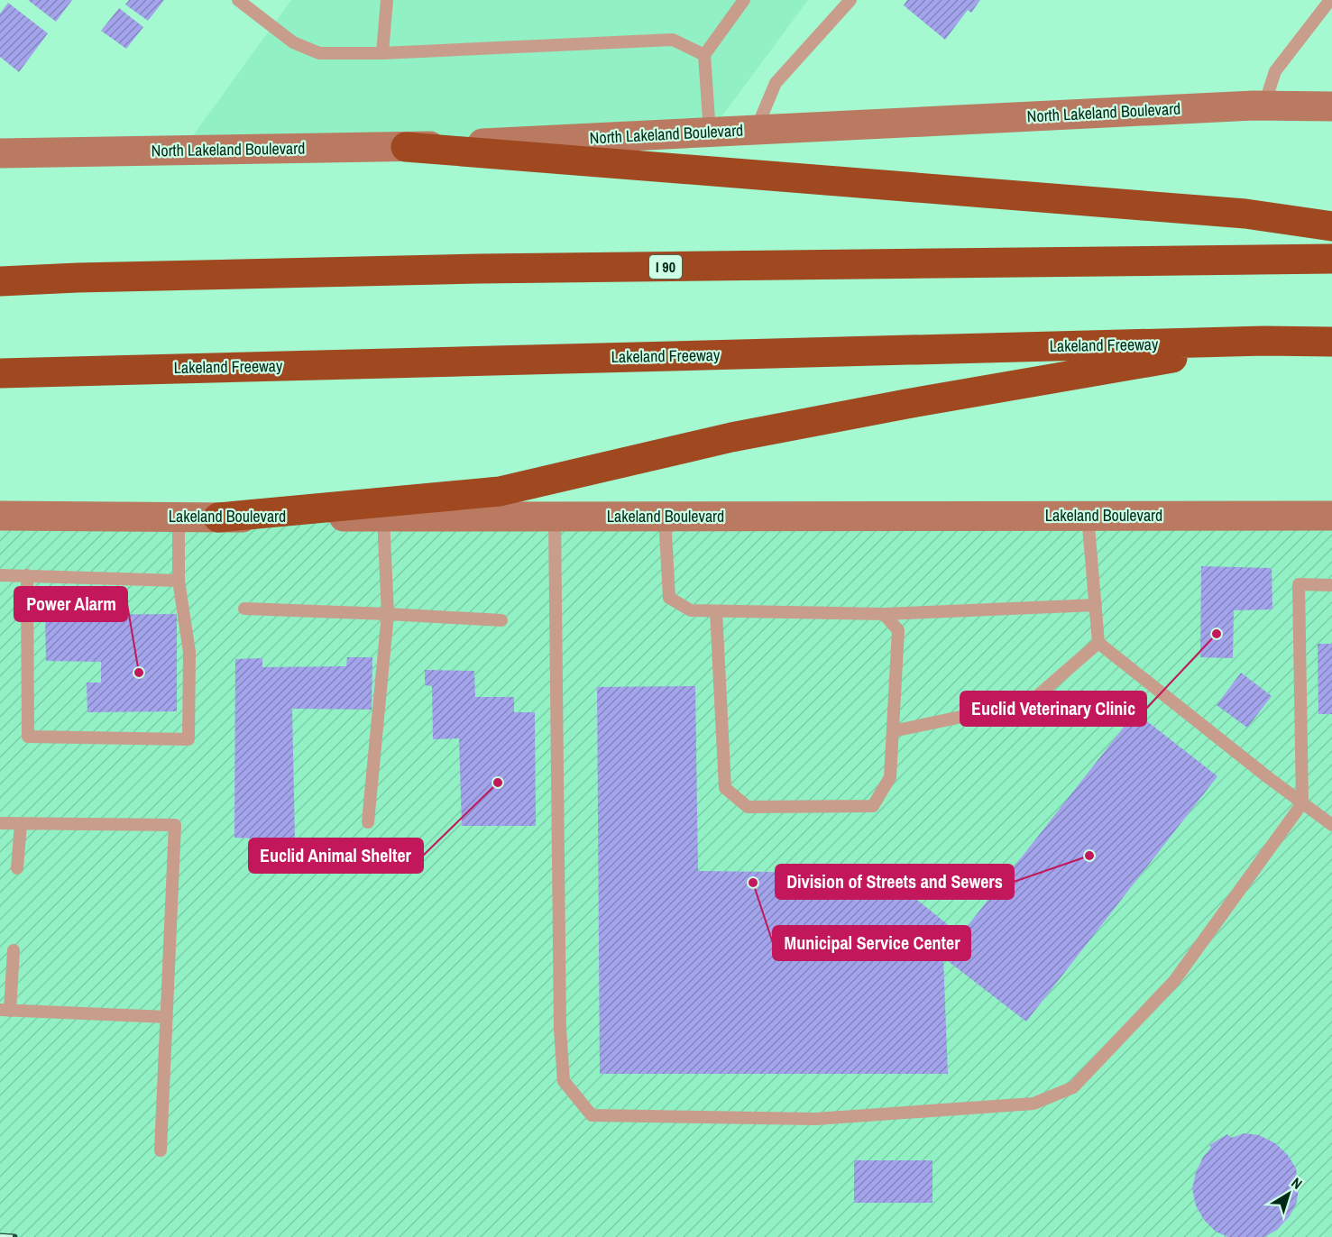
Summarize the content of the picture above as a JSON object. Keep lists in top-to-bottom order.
{
  "streets": {
    "highway": ["I 90", "Lakeland Freeway"],
    "street": ["North Lakeland Boulevard", "Lakeland Boulevard"]
  },
  "places": [
    "Euclid Veterinary Clinic",
    "Power Alarm",
    "Euclid Animal Shelter",
    "Division of Streets and Sewers",
    "Municipal Service Center"
  ],
  "north": "top right"
}
